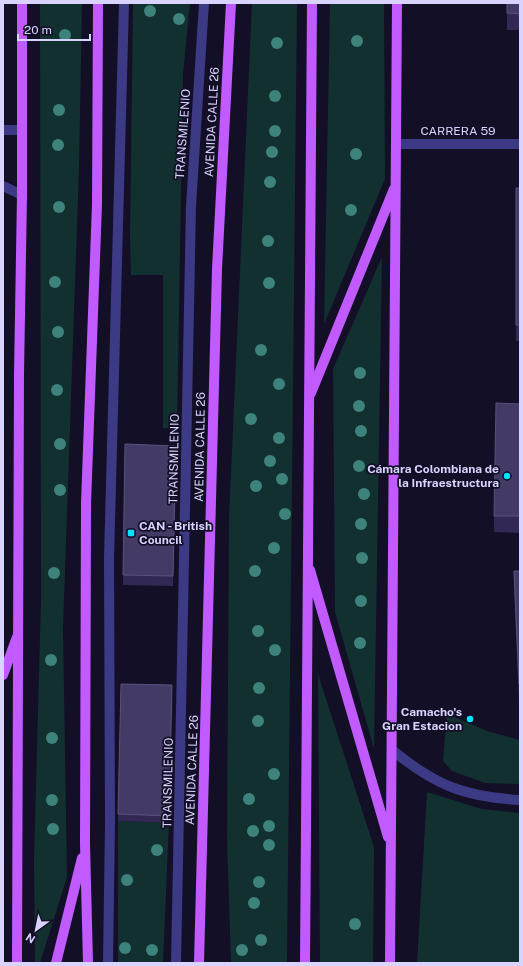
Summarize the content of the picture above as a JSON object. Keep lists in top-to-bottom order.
{
  "streets": {
    "main road": ["AVENIDA CALLE 26"],
    "street": ["CARRERA 59", "TRANSMILENIO"]
  },
  "places": {
    "other": ["Cámara Colombiana de la Infraestructura", "Camacho's Gran Estacion"],
    "transit": ["CAN - British Council"]
  },
  "scale_bar": "20 m",
  "north": "bottom left"
}
